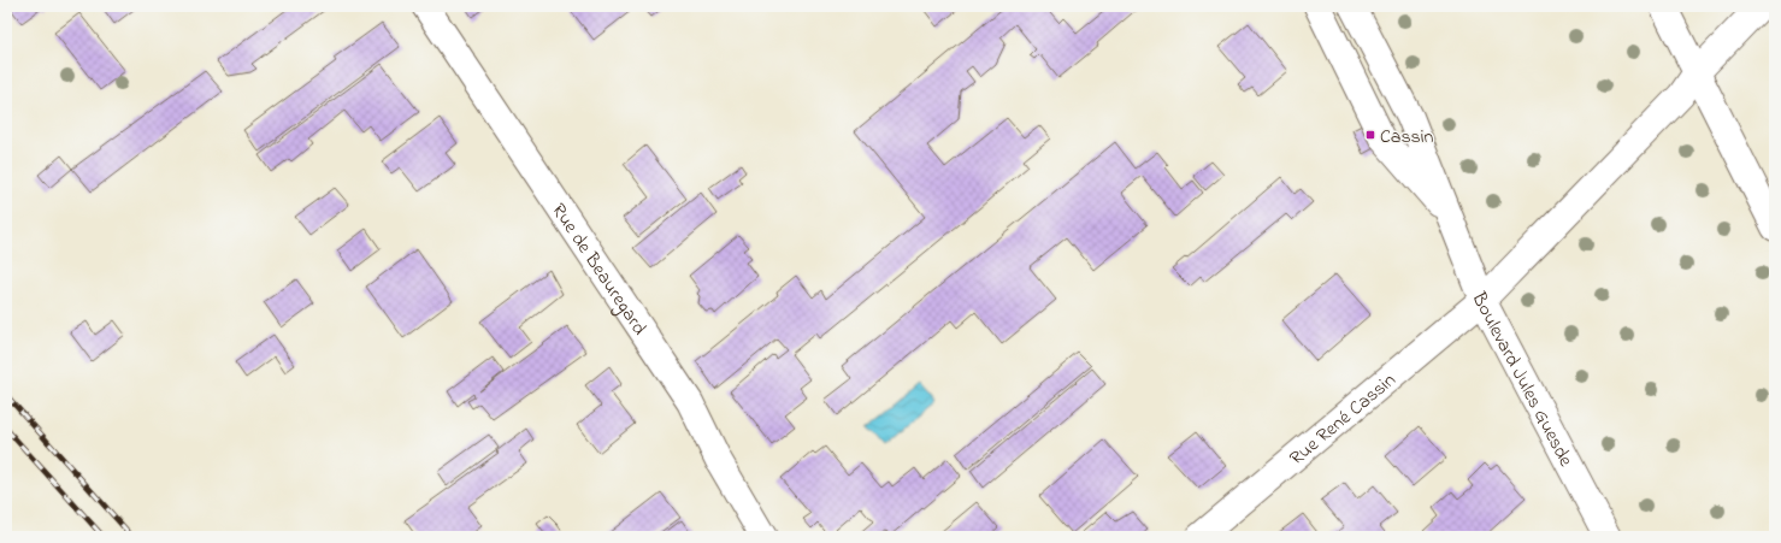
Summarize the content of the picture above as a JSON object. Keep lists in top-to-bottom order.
{
  "streets": {
    "street": ["Rue de Beauregard", "Boulevard Jules Guesde", "Rue René Cassin"]
  },
  "crossings": [
    ["Boulevard Jules Guesde", "Rue René Cassin"]
  ],
  "places": {
    "transit": ["Cassin"]
  }
}
